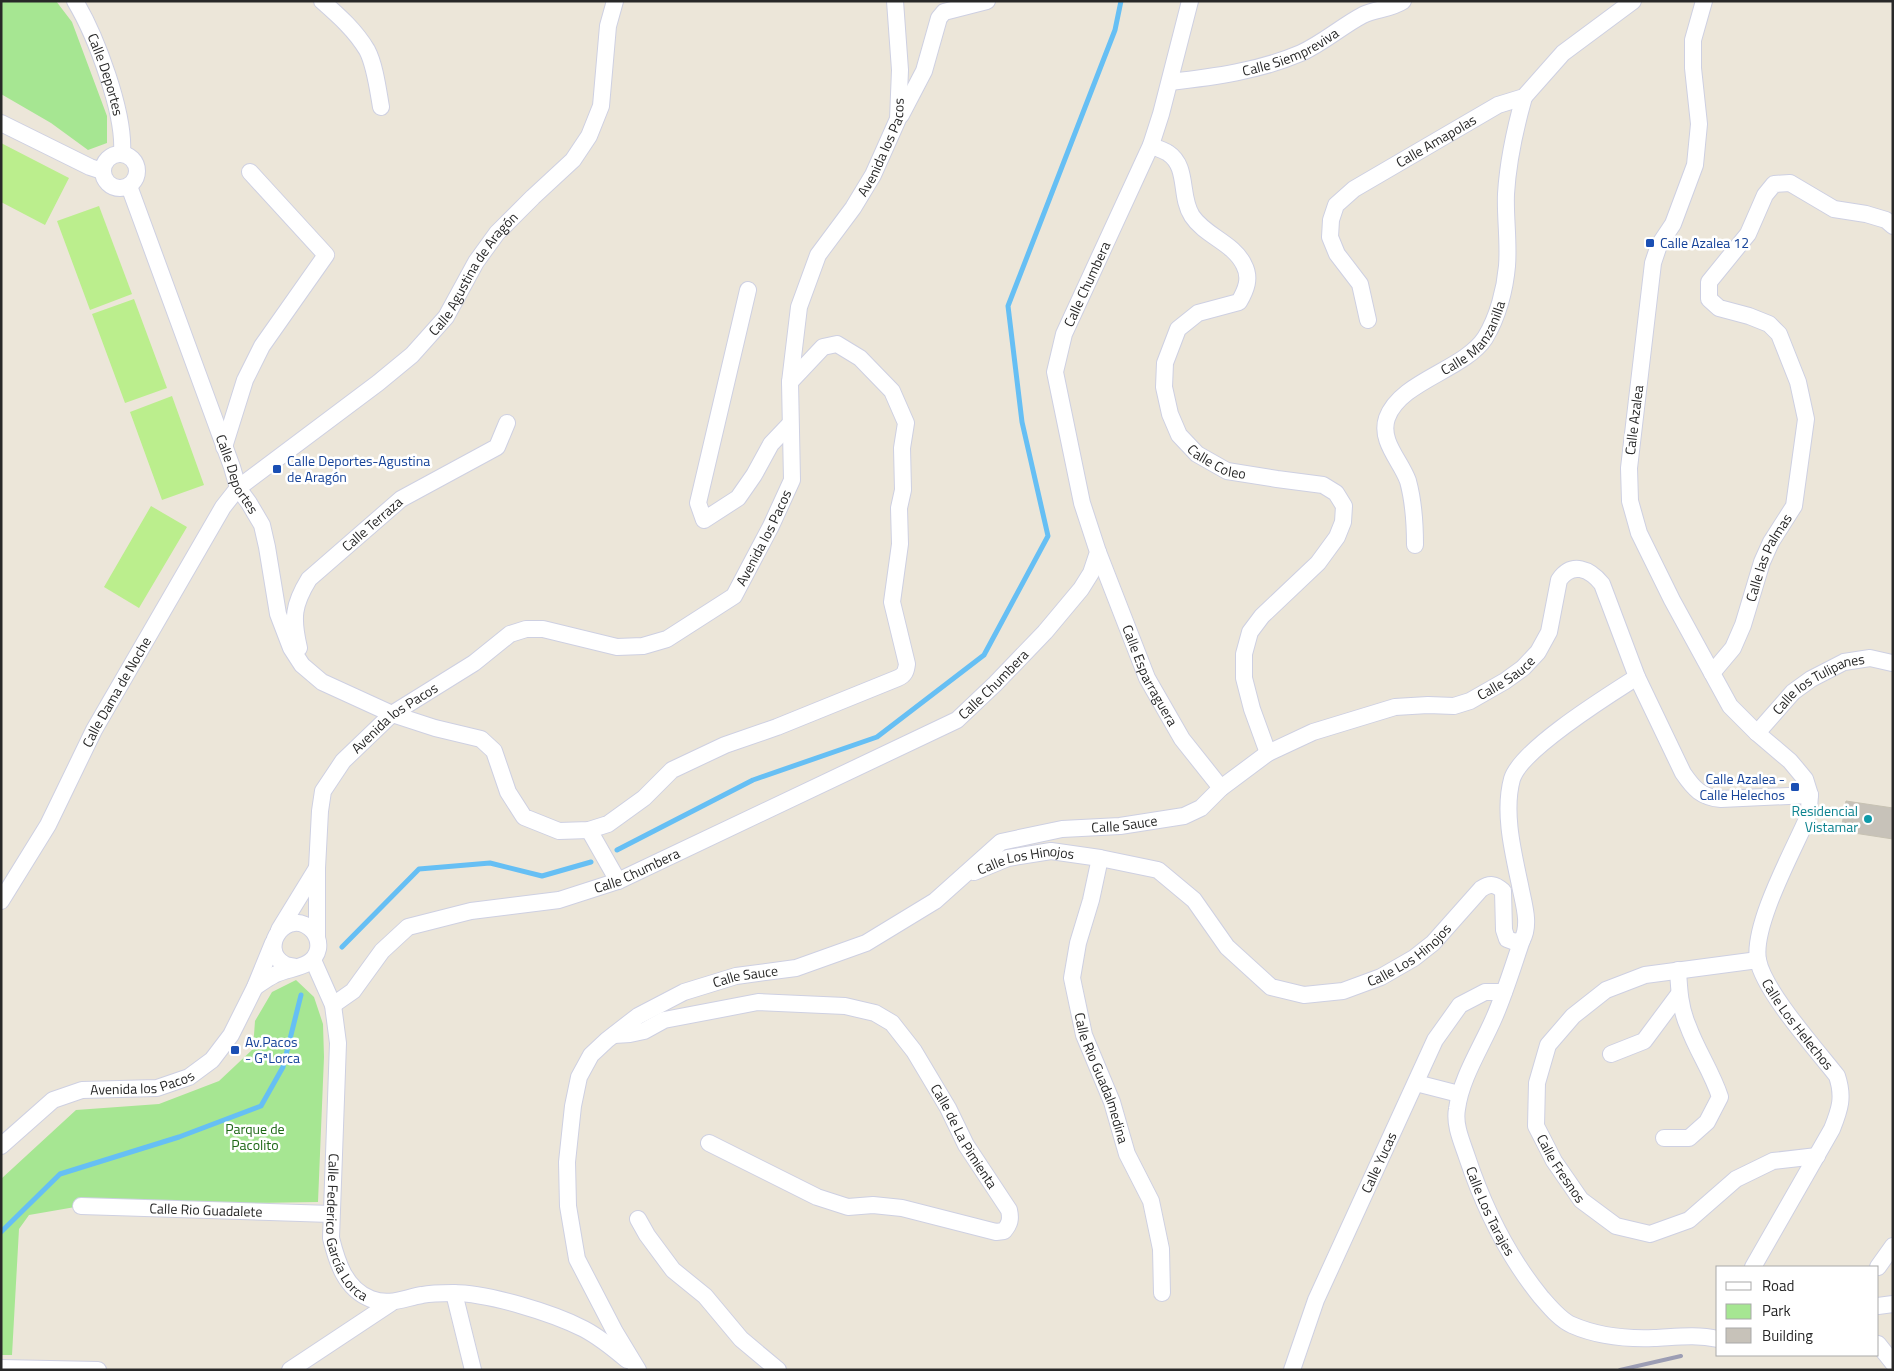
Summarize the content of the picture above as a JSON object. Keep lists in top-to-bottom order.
{
  "streets": {
    "street": [
      "Calle Siempreviva",
      "Calle Deportes",
      "Calle Amapolas",
      "Avenida los Pacos",
      "Calle Agustina de Aragón",
      "Calle Chumbera",
      "Calle Manzanilla",
      "Calle Azalea",
      "Calle Coleo",
      "Calle Terraza",
      "Calle las Palmas",
      "Calle Esparraguera",
      "Calle Sauce",
      "Calle los Tulipanes",
      "Calle Dama de Noche",
      "Calle Los Hinojos",
      "Calle Los Helechos",
      "Calle Rio Guadalmedina",
      "Calle de La Pimienta",
      "Calle Yucas",
      "Calle Fresnos",
      "Calle Rio Guadalete",
      "Calle Los Tarajes",
      "Calle Federico García Lorca"
    ]
  },
  "crossings": [
    ["Calle Siempreviva", "Calle Chumbera"],
    ["Calle Deportes", "Avenida los Pacos"],
    ["Calle Deportes", "Calle Agustina de Aragón"],
    ["Calle Deportes", "Calle Terraza"],
    ["Calle Deportes", "Calle Dama de Noche"],
    ["Calle Amapolas", "Calle Manzanilla"],
    ["Avenida los Pacos", "Calle Federico García Lorca"],
    ["Calle Agustina de Aragón", "Calle Dama de Noche"],
    ["Calle Chumbera", "Calle Coleo"],
    ["Calle Chumbera", "Calle Esparraguera"],
    ["Calle Chumbera", "Calle Federico García Lorca"],
    ["Calle Azalea", "Calle las Palmas"],
    ["Calle Azalea", "Calle Sauce"],
    ["Calle Azalea", "Calle los Tulipanes"],
    ["Calle Azalea", "Calle Los Helechos"],
    ["Calle Coleo", "Calle Sauce"],
    ["Calle Esparraguera", "Calle Sauce"],
    ["Calle Sauce", "Calle Los Hinojos"],
    ["Calle Sauce", "Calle Los Helechos"],
    ["Calle Sauce", "Calle de La Pimienta"],
    ["Calle Sauce", "Calle Federico García Lorca"],
    ["Calle Los Hinojos", "Calle Rio Guadalmedina"],
    ["Calle Los Hinojos", "Calle Los Tarajes"],
    ["Calle Los Helechos", "Calle Fresnos"],
    ["Calle Yucas", "Calle Los Tarajes"],
    ["Calle Rio Guadalete", "Calle Federico García Lorca"]
  ],
  "parks": ["Parque de Pacolito"],
  "places": {
    "transit": [
      "Calle Azalea 12",
      "Calle Deportes-Agustina de Aragón",
      "Calle Azalea - Calle Helechos",
      "Av.Pacos - GªLorca"
    ],
    "other": ["Residencial Vistamar"]
  },
  "legend": ["Road", "Park", "Building"]
}
